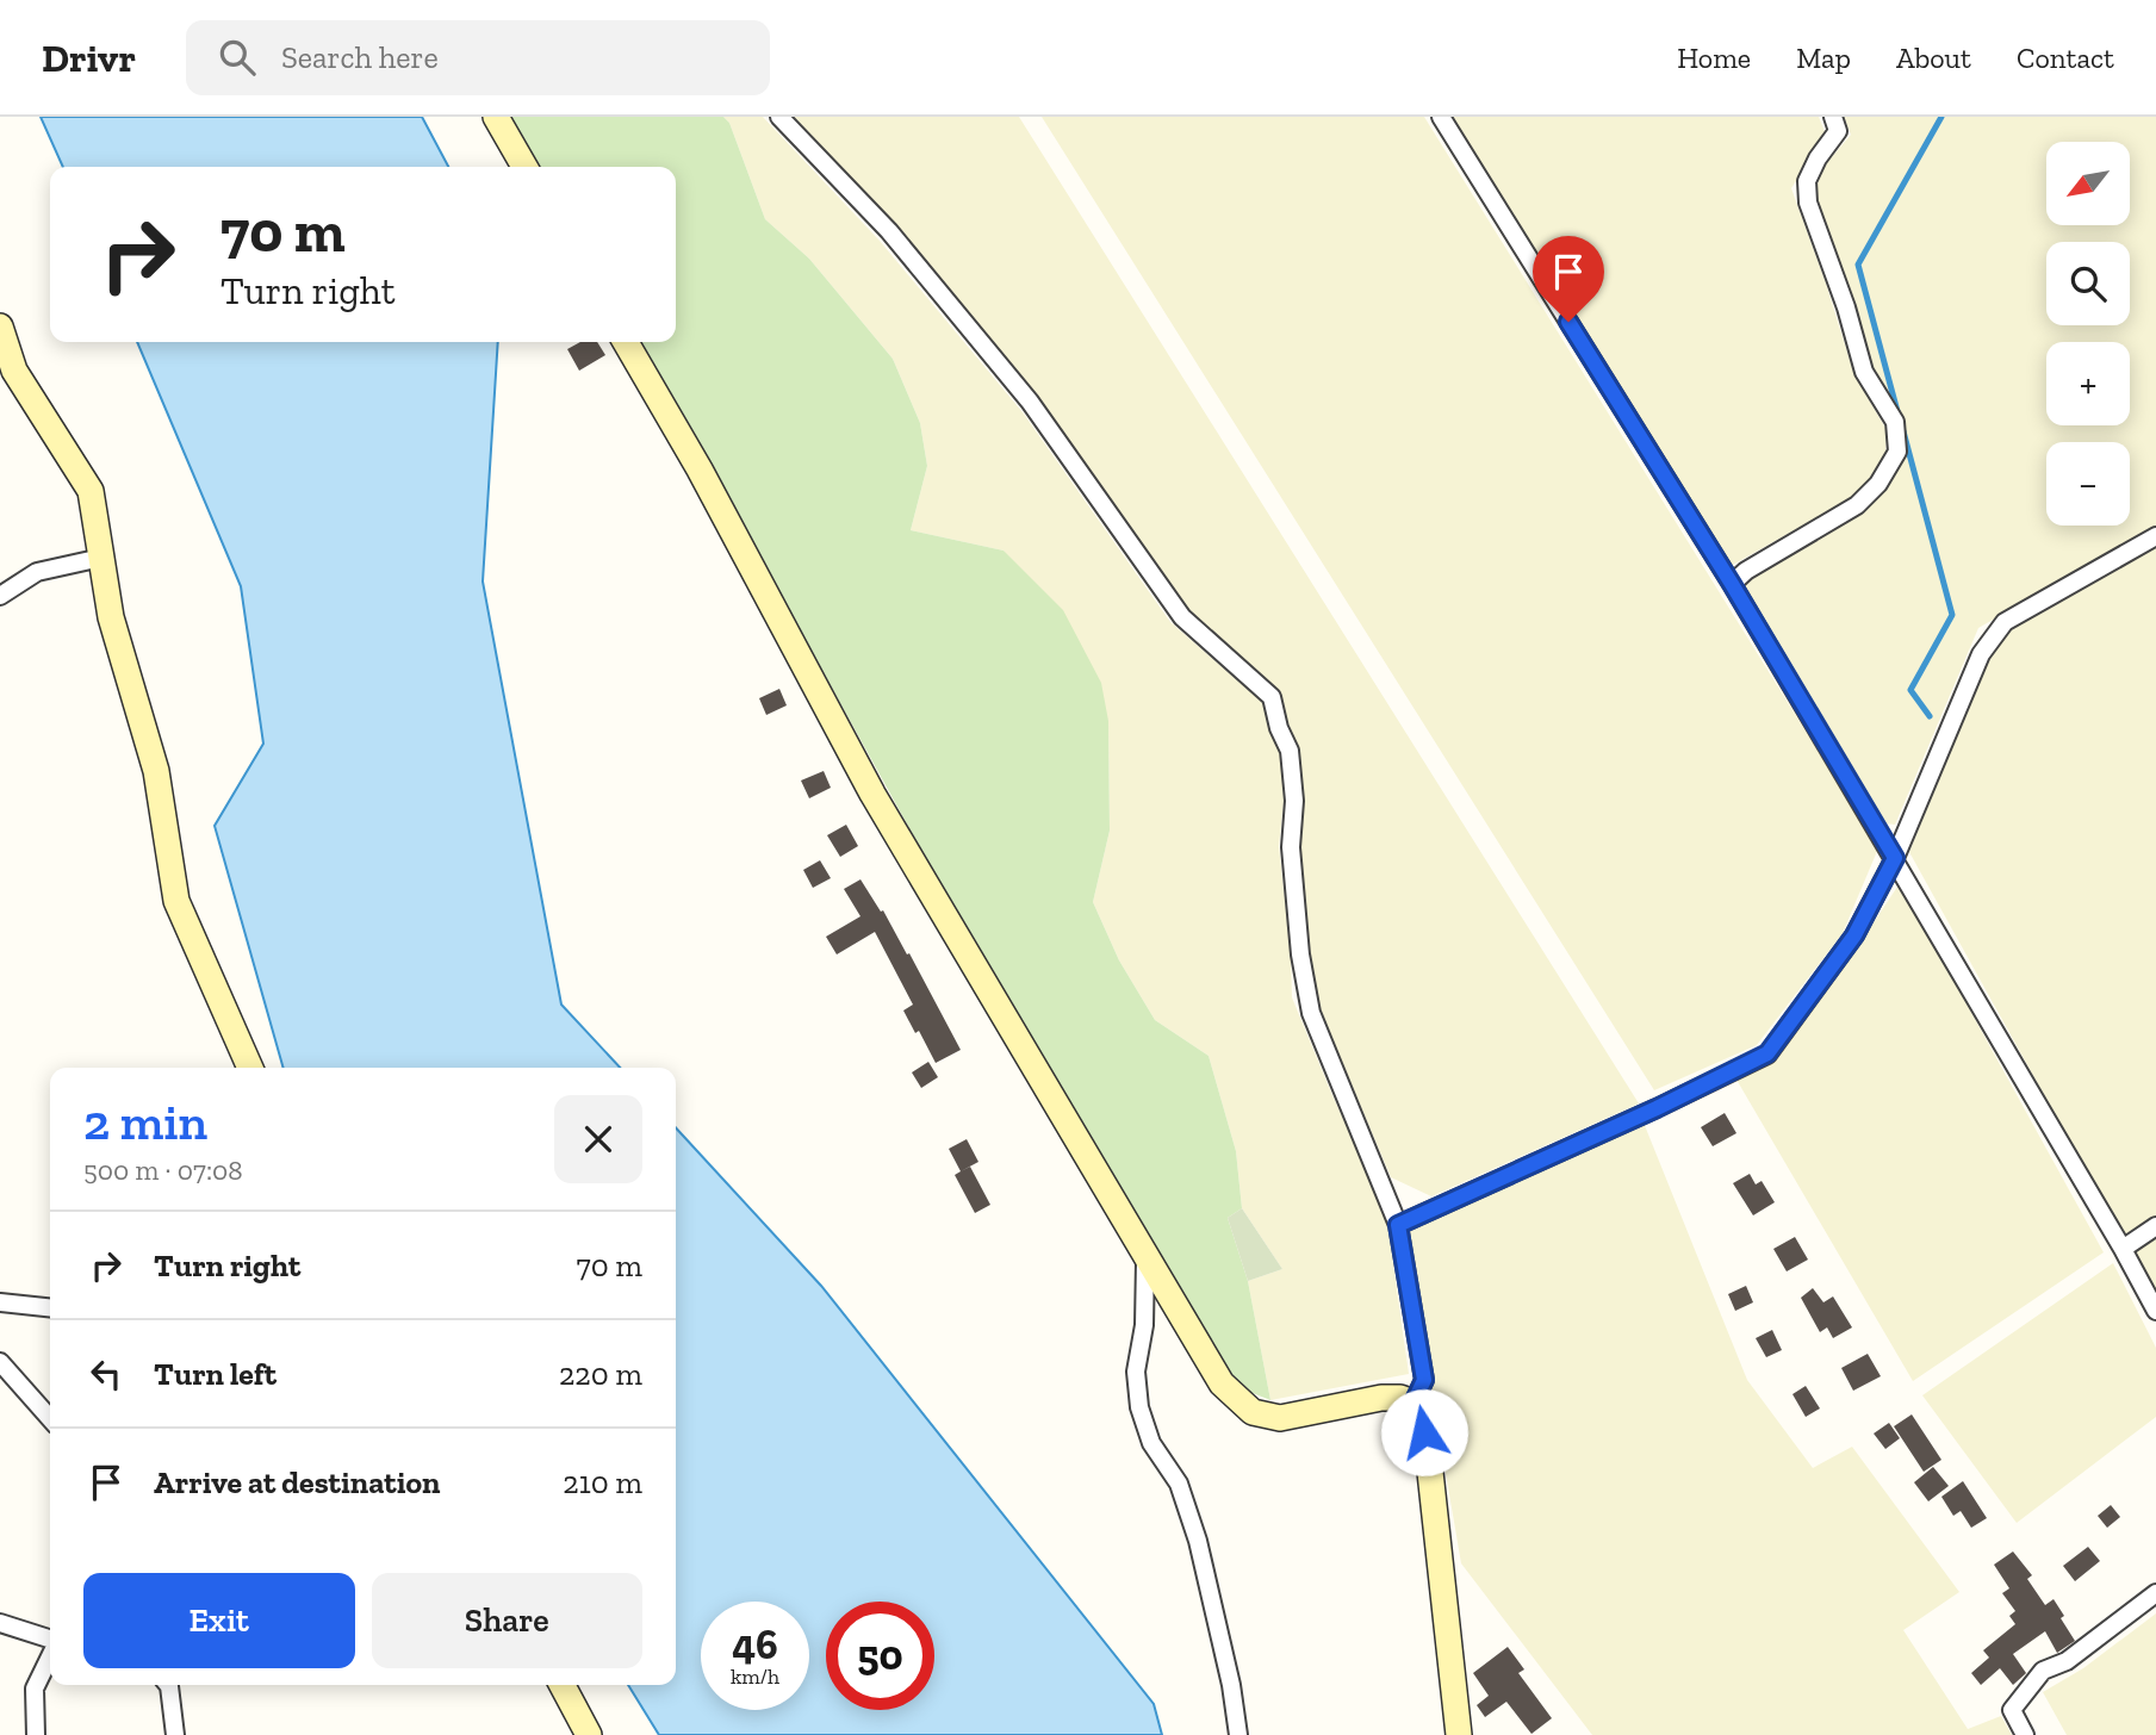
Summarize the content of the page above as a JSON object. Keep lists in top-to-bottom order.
{
  "north": "bottom left",
  "page": {
    "header": "Drivr",
    "search": "Search here",
    "nav": [
      "Home",
      "Map",
      "About",
      "Contact"
    ],
    "map_buttons": ["+", "−"],
    "turn": ["70 m", "Turn right"],
    "heading": ["2 min", "500 m · 07:08"],
    "list": [
      {
        "name": "Turn right",
        "value": "70 m"
      },
      {
        "name": "Turn left",
        "value": "220 m"
      },
      {
        "name": "Arrive at destination",
        "value": "210 m"
      }
    ],
    "buttons": ["Exit", "Share"],
    "speed": "46 km/h",
    "limit": "50"
  }
}
